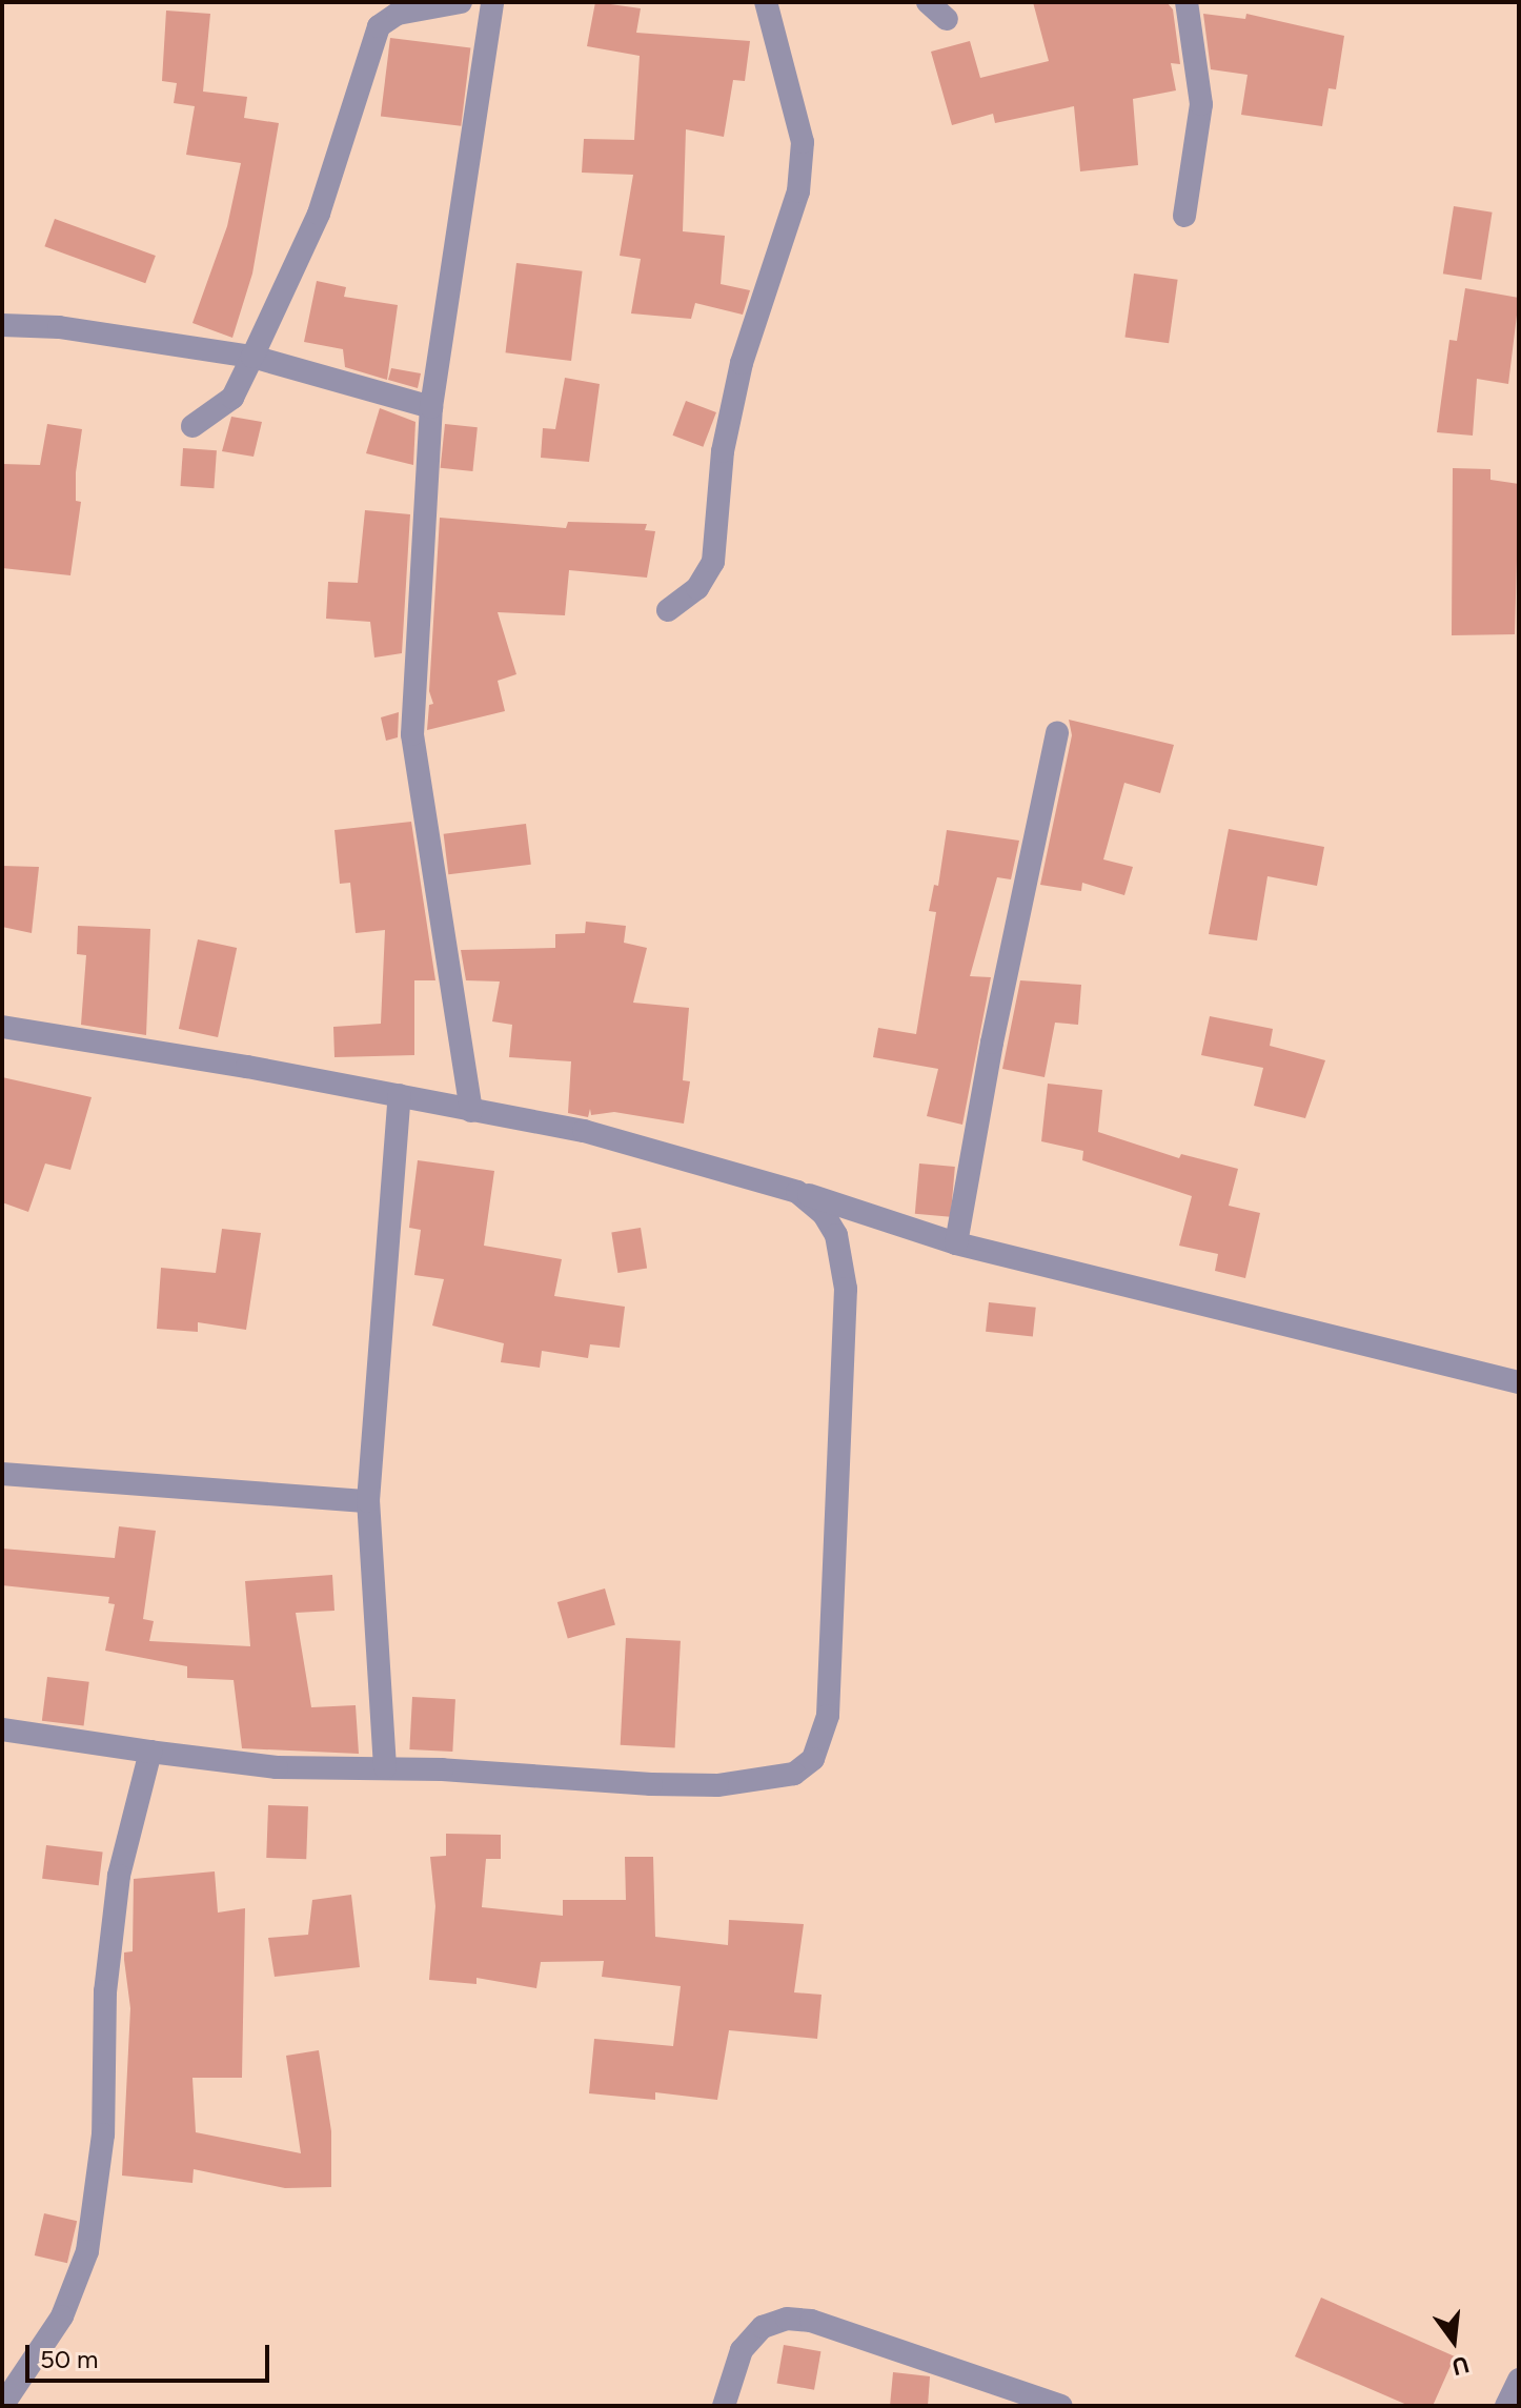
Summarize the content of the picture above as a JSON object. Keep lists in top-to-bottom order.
{
  "scale_bar": "50 m",
  "north": "bottom"
}
